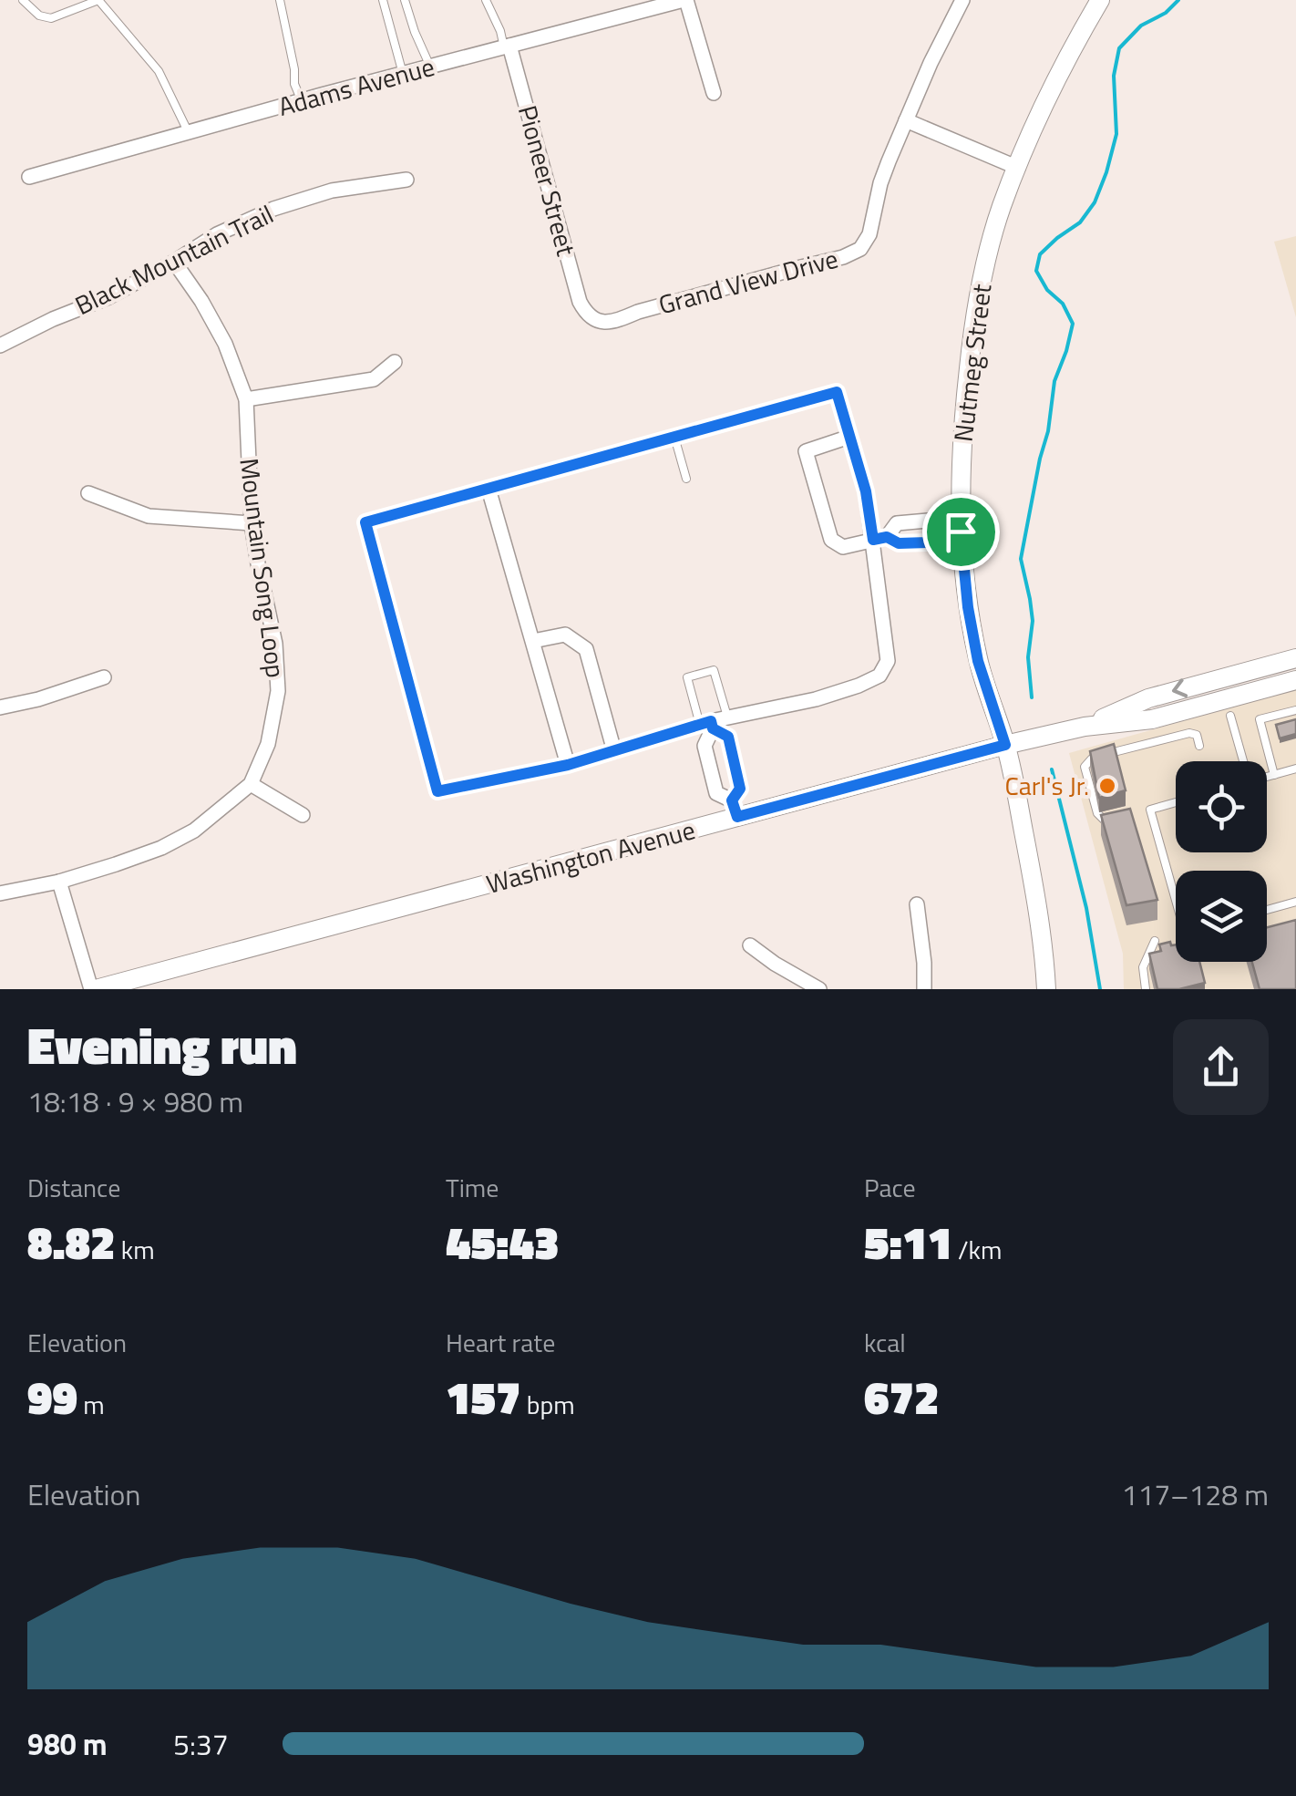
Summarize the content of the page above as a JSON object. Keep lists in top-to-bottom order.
{
  "streets": {
    "main road": ["Nutmeg Street", "Washington Avenue"],
    "street": [
      "Adams Avenue",
      "Pioneer Street",
      "Black Mountain Trail",
      "Grand View Drive",
      "Mountain Song Loop"
    ]
  },
  "crossings": [
    ["Adams Avenue", "Pioneer Street"],
    ["Pioneer Street", "Grand View Drive"],
    ["Black Mountain Trail", "Mountain Song Loop"],
    ["Nutmeg Street", "Washington Avenue"]
  ],
  "places": ["Carl's Jr."],
  "page": {
    "heading": ["Evening run", "18:18 · 9 × 980 m"],
    "stats": [
      ["Distance", "8.82 km"],
      ["Time", "45:43"],
      ["Pace", "5:11 /km"],
      ["Elevation", "99 m"],
      ["Heart rate", "157 bpm"],
      ["kcal", "672"]
    ],
    "chart": ["Elevation", "117–128 m"],
    "list": [
      {
        "name": "980 m",
        "note": "5:37"
      }
    ]
  }
}
